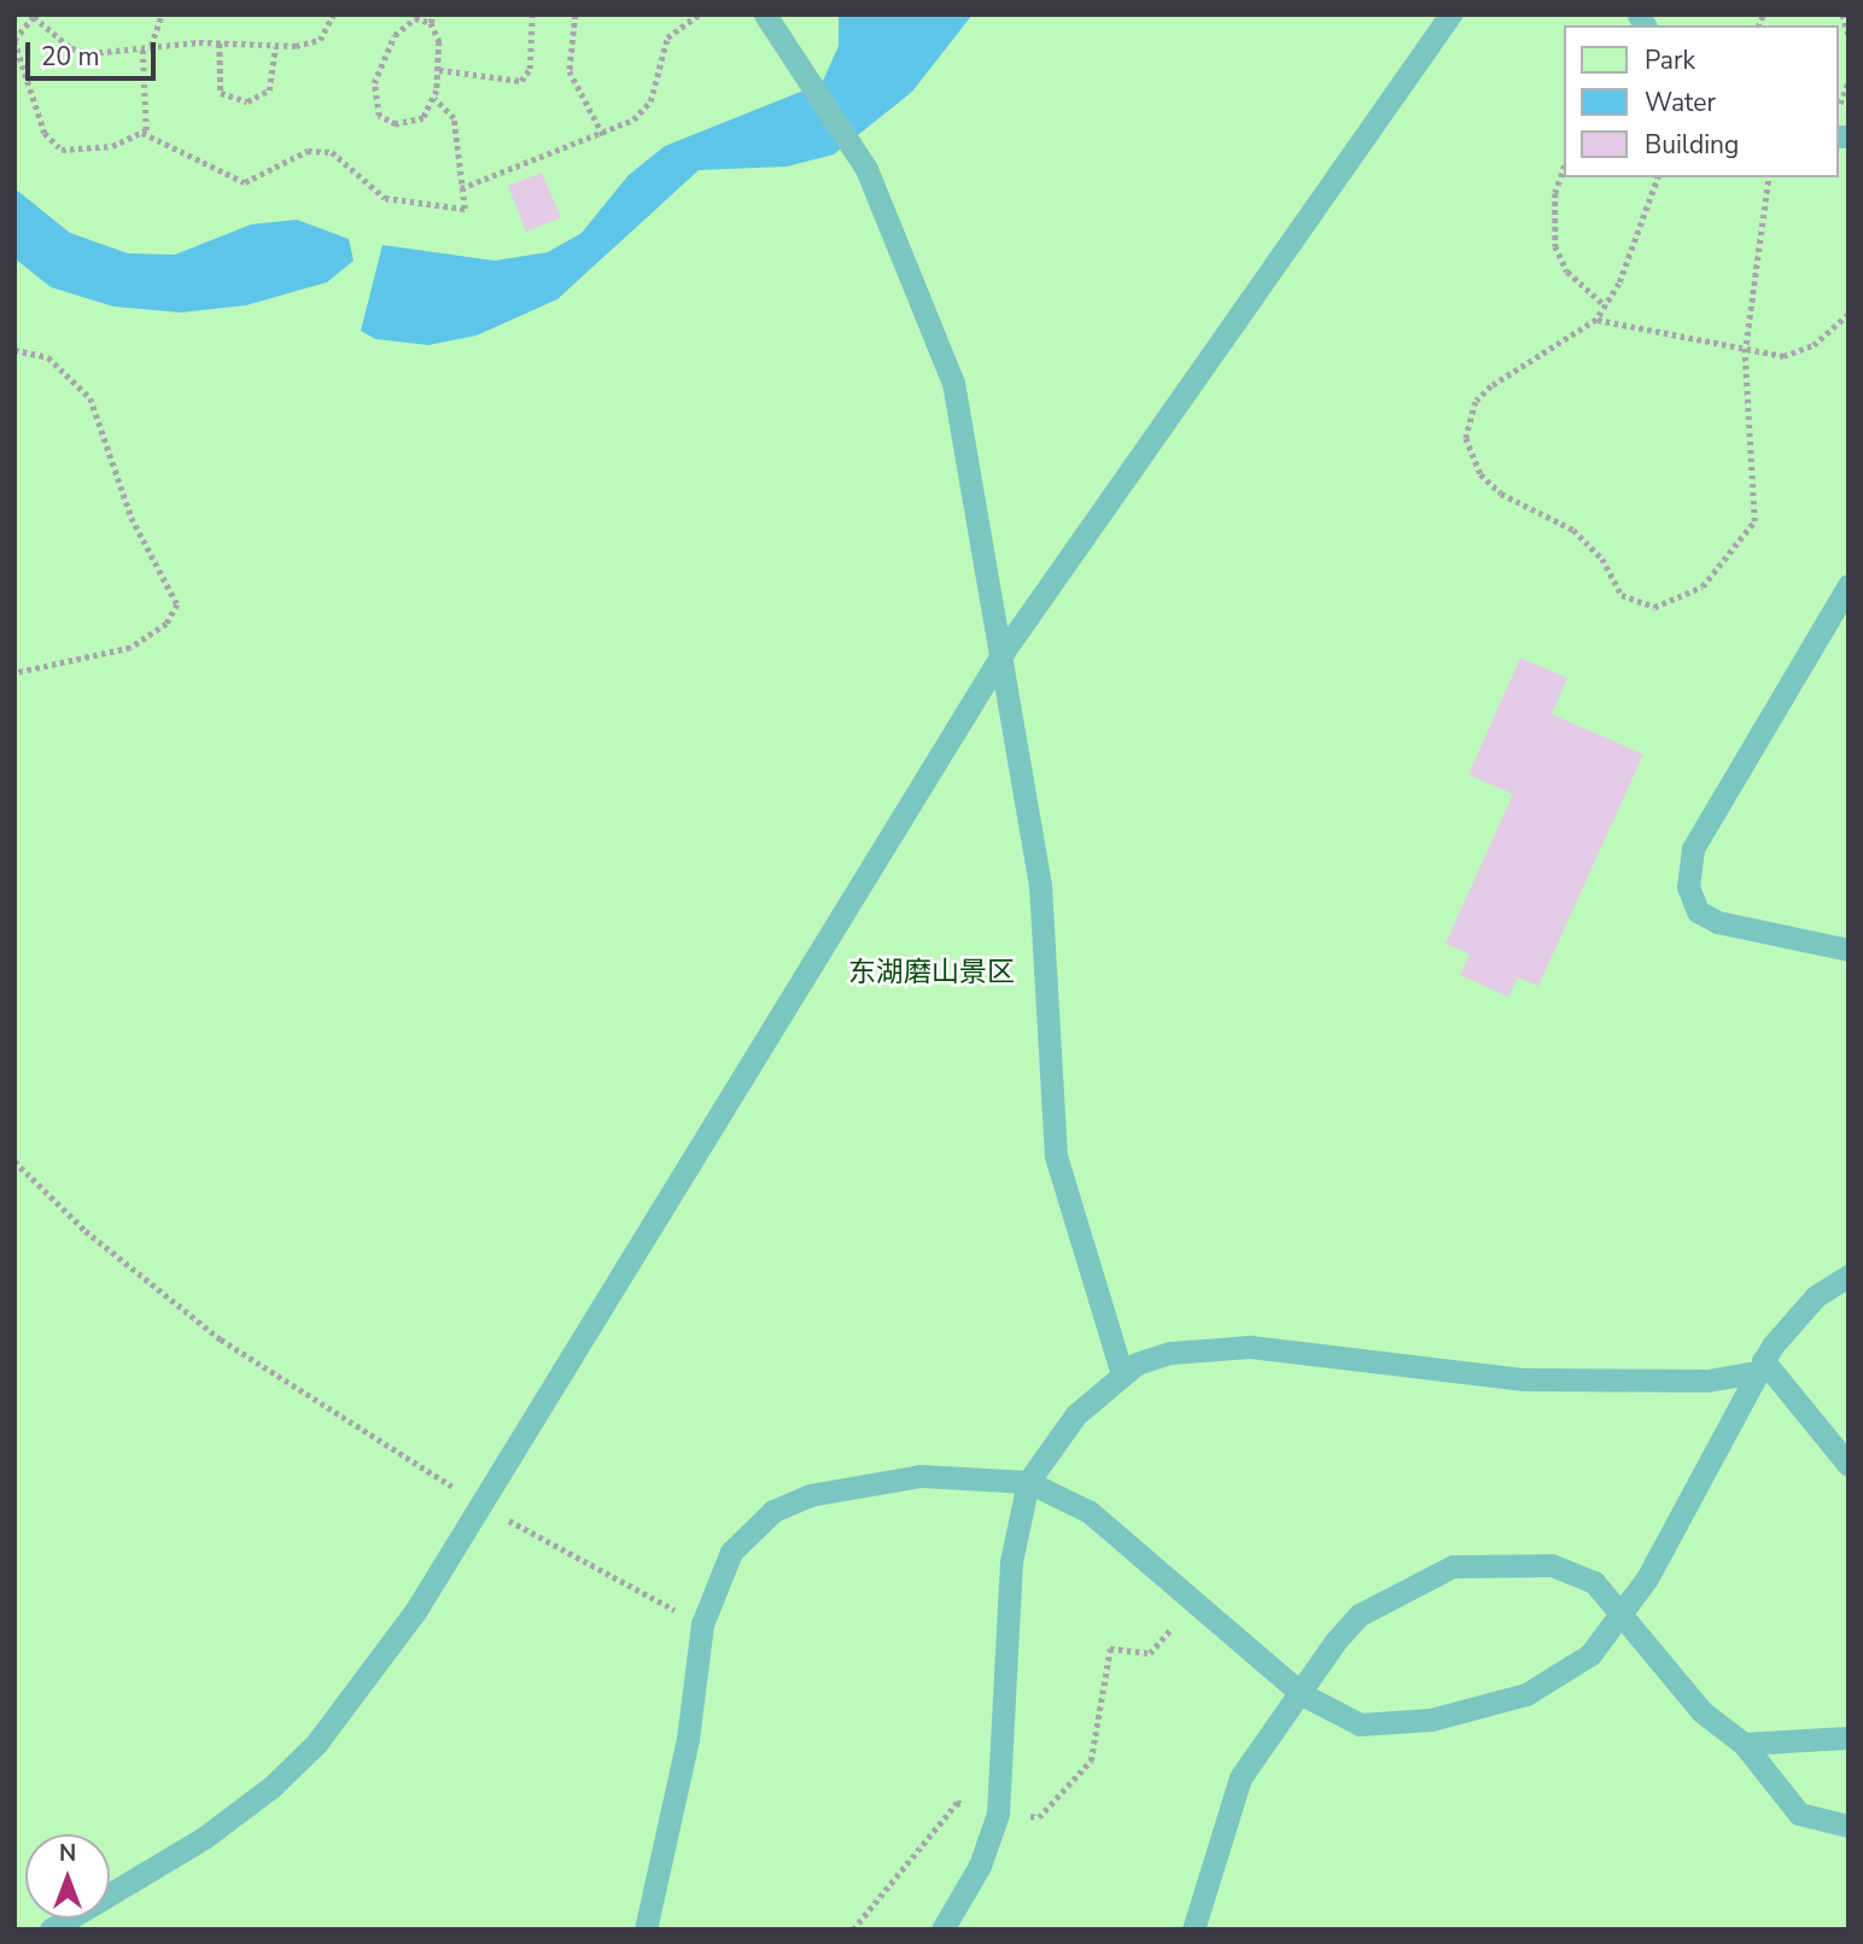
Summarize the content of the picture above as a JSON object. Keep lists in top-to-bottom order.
{
  "parks": ["东湖磨山景区"],
  "legend": ["Park", "Water", "Building"],
  "scale_bar": "20 m",
  "north": "top"
}
